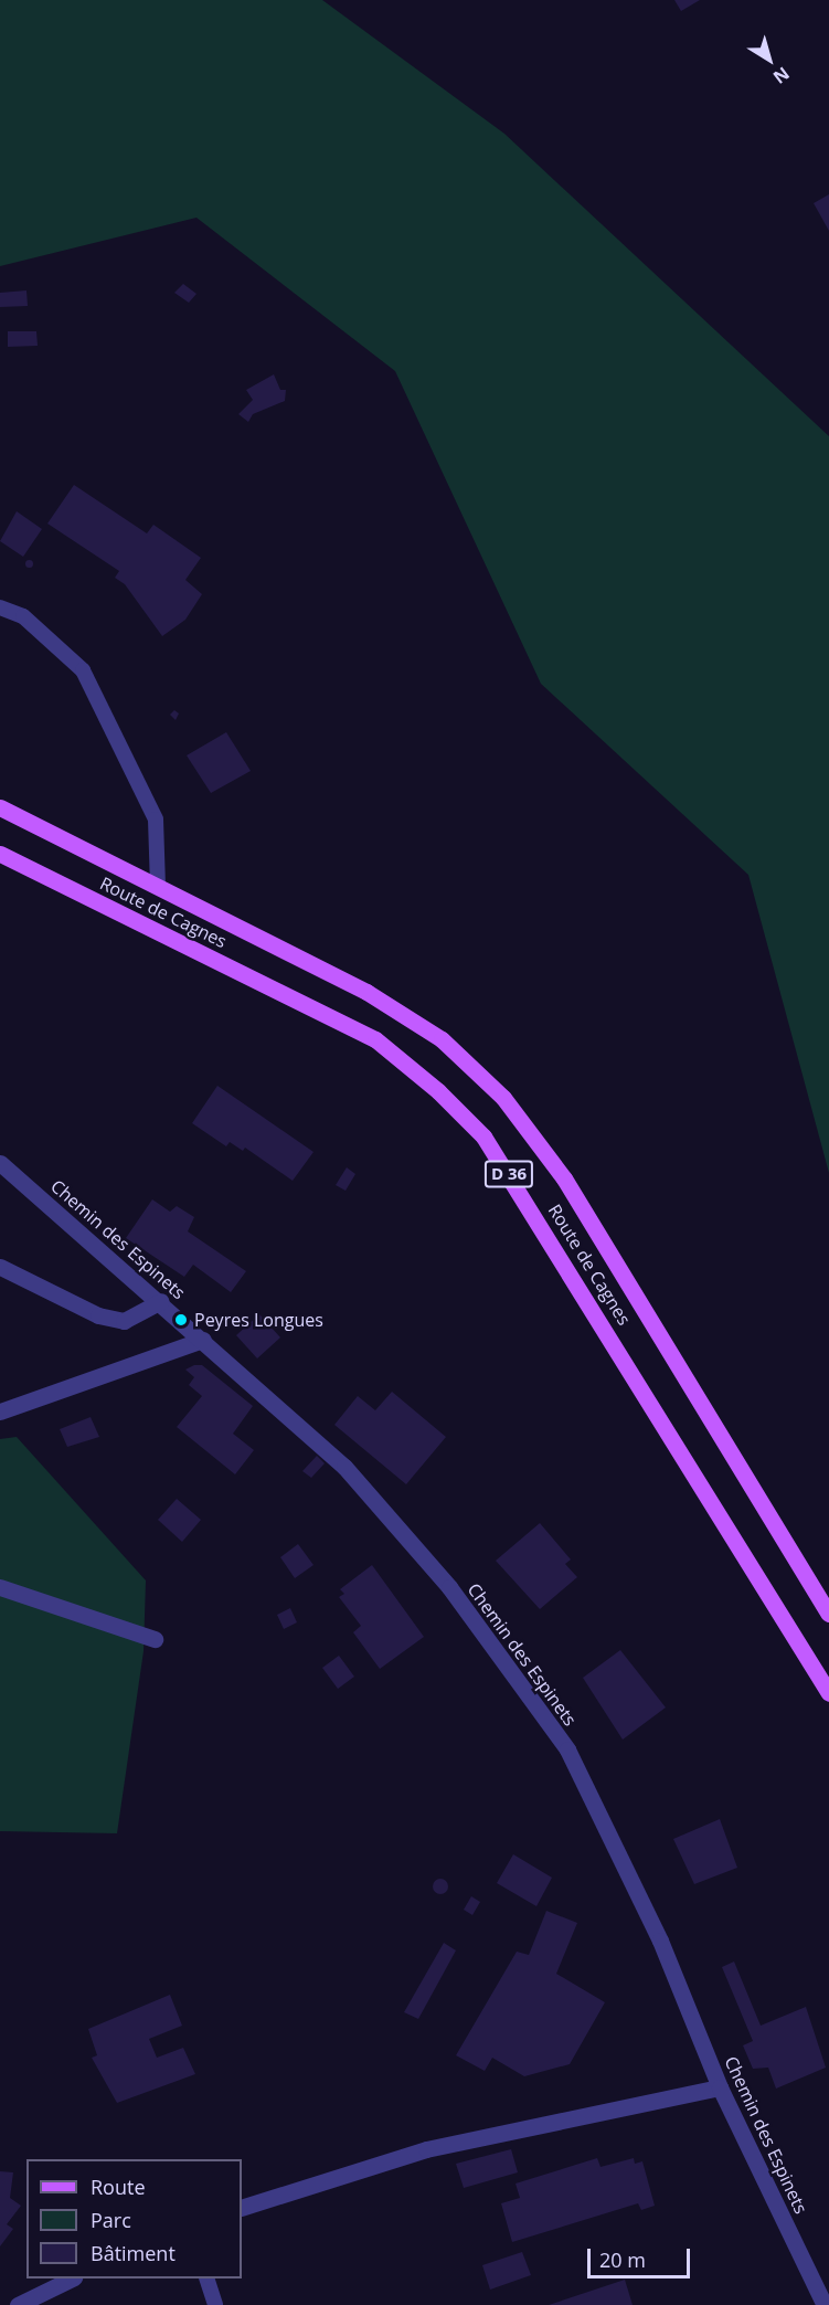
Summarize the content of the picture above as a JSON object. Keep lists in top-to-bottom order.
{
  "streets": {
    "main road": ["Route de Cagnes", "D 36"],
    "street": ["Chemin des Espinets"]
  },
  "places": ["Peyres Longues"],
  "legend": ["Route", "Parc", "Bâtiment"],
  "scale_bar": "20 m",
  "north": "bottom right"
}
